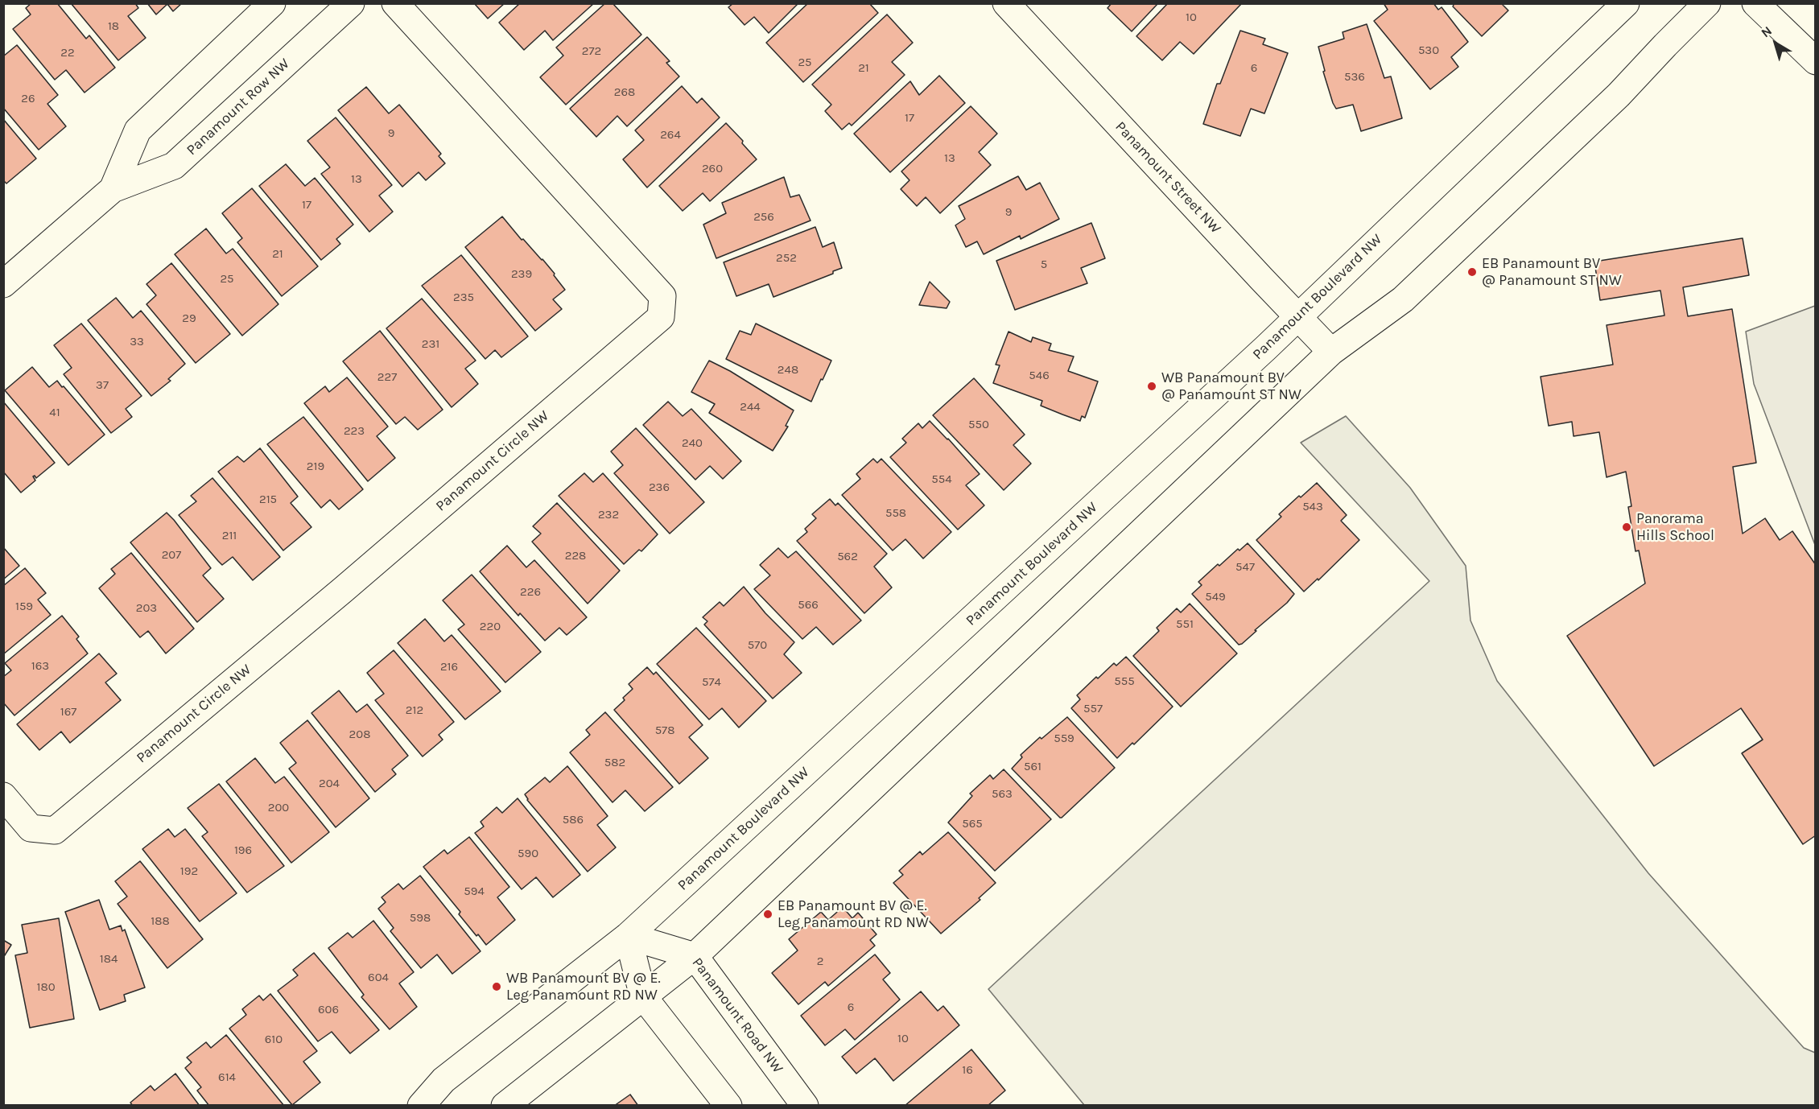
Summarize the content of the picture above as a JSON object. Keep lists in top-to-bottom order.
{
  "streets": {
    "street": [
      "Panamount Row NW",
      "Panamount Street NW",
      "Panamount Boulevard NW",
      "Panamount Circle NW",
      "Panamount Road NW"
    ]
  },
  "crossings": [
    ["Panamount Street NW", "Panamount Boulevard NW"],
    ["Panamount Boulevard NW", "Panamount Road NW"]
  ],
  "places": [
    "EB Panamount BV @ Panamount ST NW",
    "WB Panamount BV @ Panamount ST NW",
    "Panorama Hills School",
    "EB Panamount BV @ E. Leg Panamount RD NW",
    "WB Panamount BV @ E. Leg Panamount RD NW"
  ],
  "house_numbers": [
    "10",
    "18",
    "530",
    "272",
    "22",
    "25",
    "21",
    "6",
    "536",
    "268",
    "26",
    "17",
    "9",
    "264",
    "13",
    "260",
    "13",
    "17",
    "9",
    "256",
    "21",
    "252",
    "5",
    "239",
    "25",
    "235",
    "29",
    "33",
    "231",
    "248",
    "546",
    "227",
    "37",
    "244",
    "41",
    "550",
    "223",
    "240",
    "219",
    "554",
    "236",
    "215",
    "543",
    "558",
    "232",
    "211",
    "207",
    "228",
    "562",
    "547",
    "226",
    "549",
    "566",
    "159",
    "203",
    "551",
    "220",
    "570",
    "163",
    "216",
    "555",
    "574",
    "557",
    "212",
    "167",
    "578",
    "208",
    "559",
    "582",
    "561",
    "204",
    "563",
    "200",
    "586",
    "565",
    "196",
    "590",
    "192",
    "594",
    "598",
    "188",
    "184",
    "2",
    "604",
    "180",
    "6",
    "606",
    "10",
    "610",
    "16",
    "614"
  ],
  "north": "top left"
}
